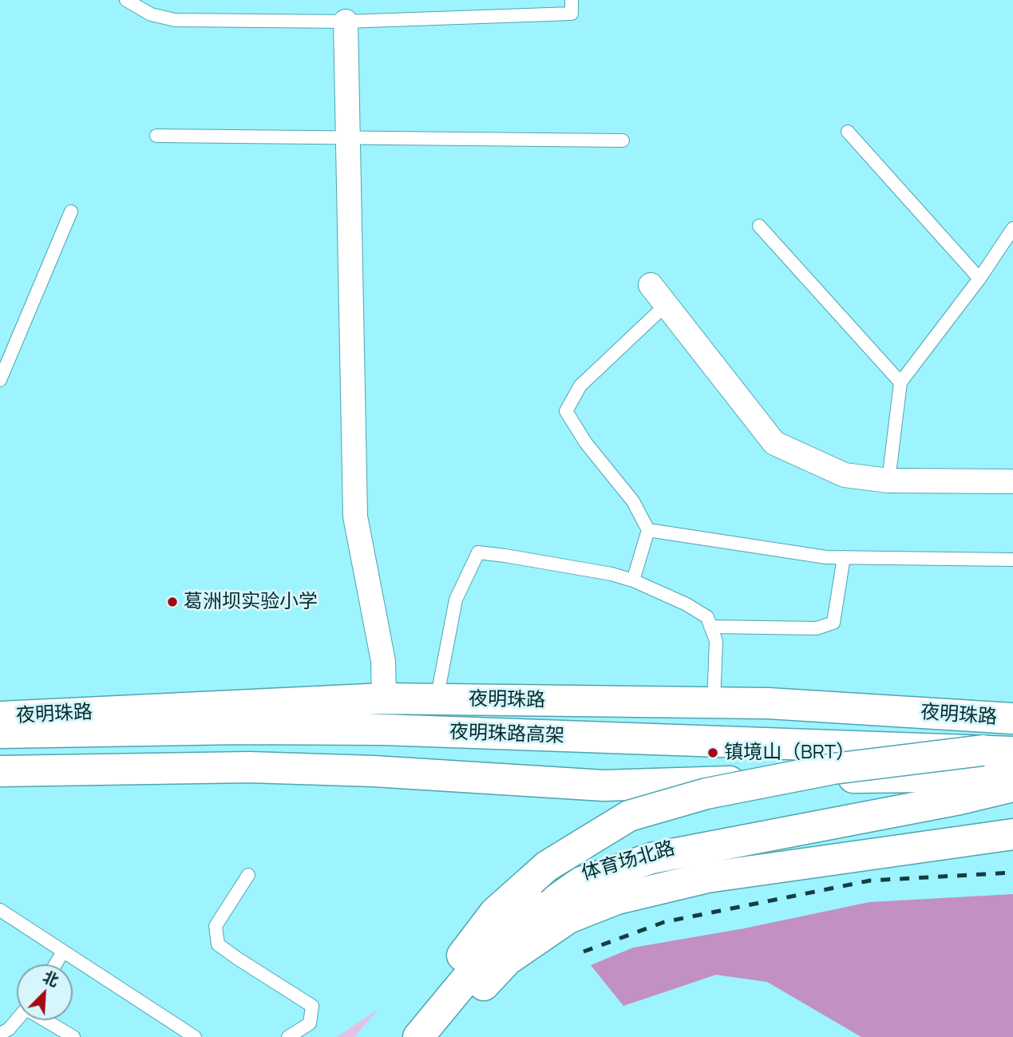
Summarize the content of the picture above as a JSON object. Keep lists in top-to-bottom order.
{
  "streets": {
    "main road": ["夜明珠路", "夜明珠路高架", "体育场北路"]
  },
  "places": ["葛洲坝实验小学", "镇境山（BRT）"],
  "north": "top right"
}
